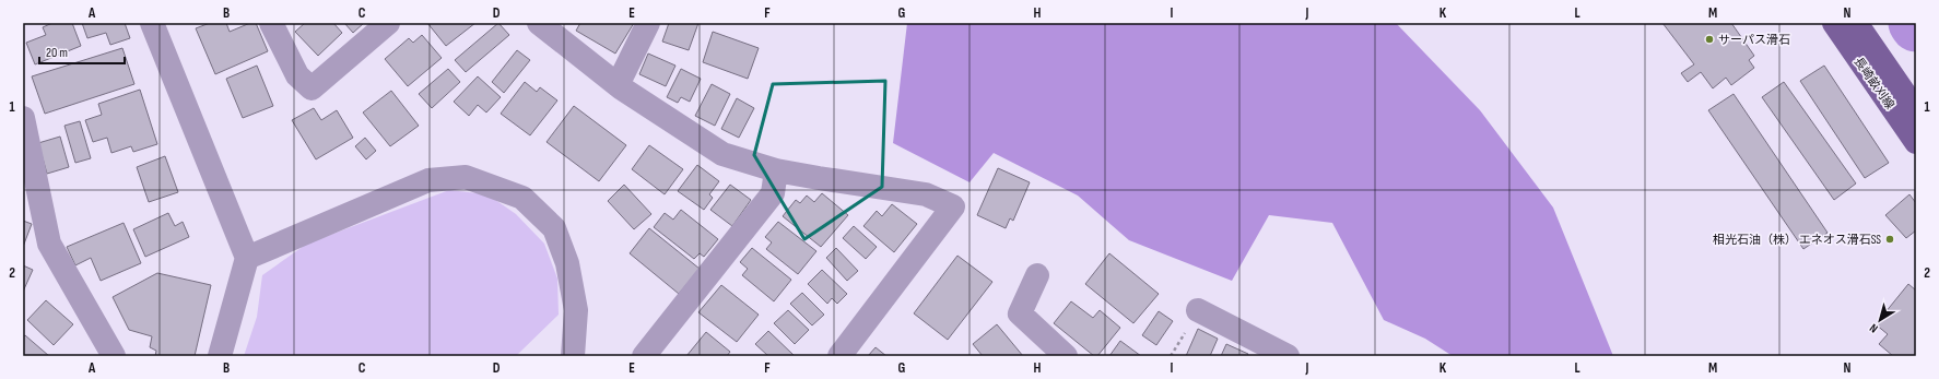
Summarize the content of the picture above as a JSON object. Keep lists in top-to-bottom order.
{
  "streets": {
    "main road": ["長崎畝刈線"]
  },
  "places": ["サーパス滑石", "相光石油（株） エネオス滑石SS"],
  "scale_bar": "20 m",
  "north": "bottom left",
  "grid": {
    "columns": [
      "A",
      "B",
      "C",
      "D",
      "E",
      "F",
      "G",
      "H",
      "I",
      "J",
      "K",
      "L",
      "M",
      "N"
    ],
    "rows": ["1", "2"]
  }
}
